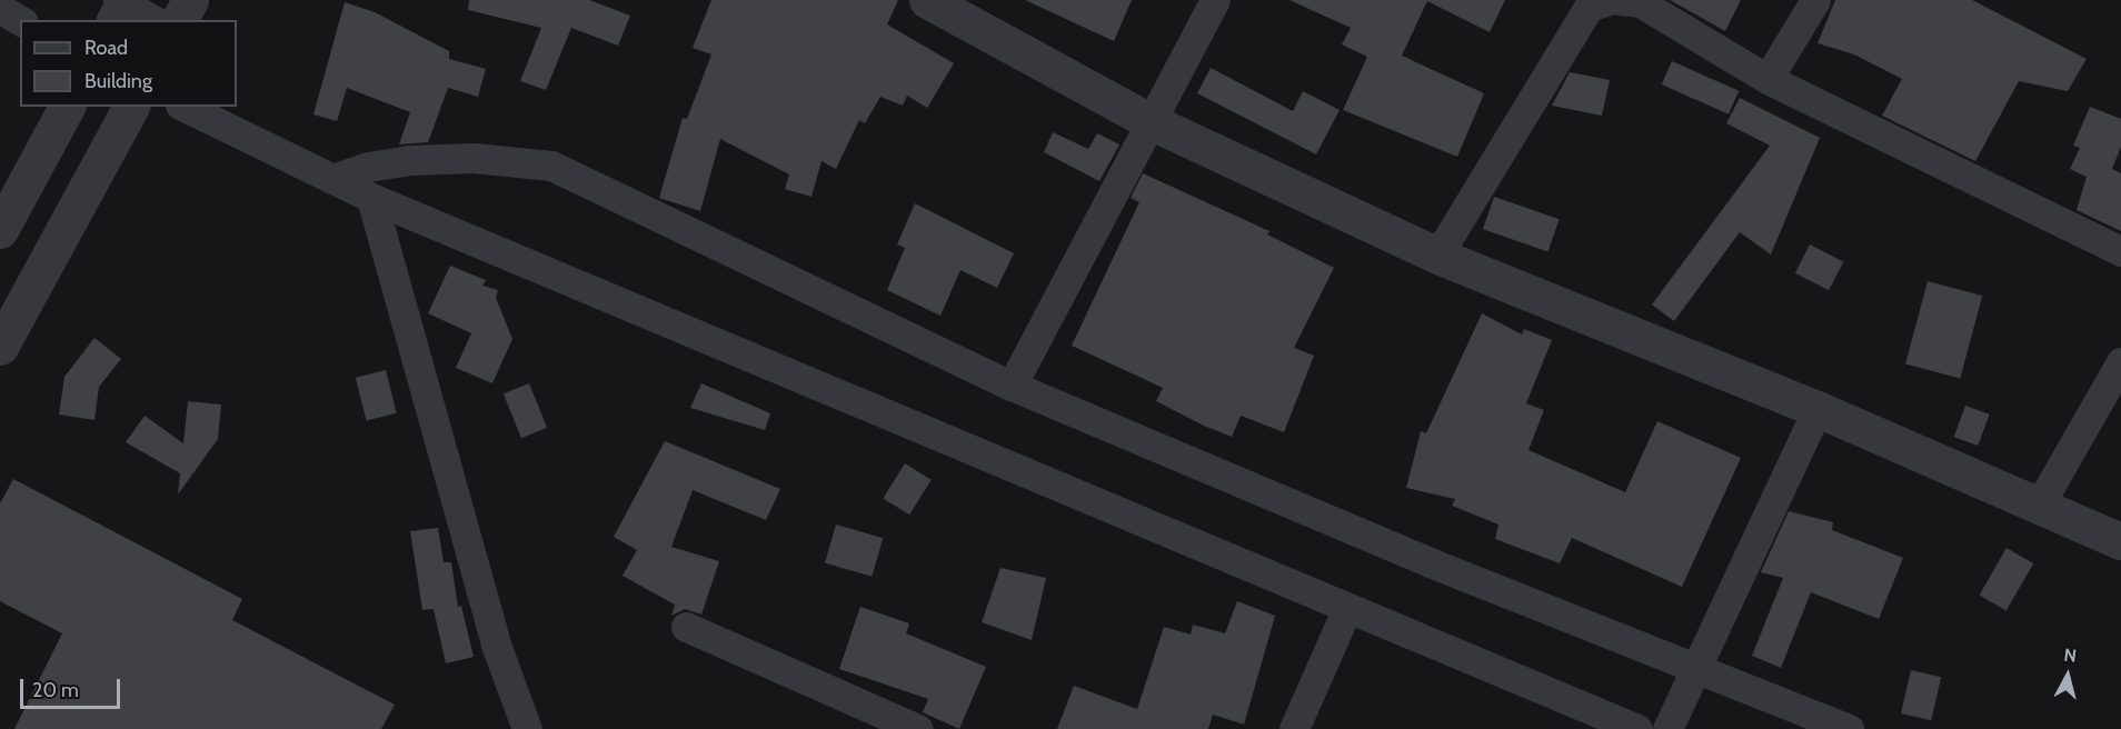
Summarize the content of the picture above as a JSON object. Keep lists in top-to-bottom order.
{
  "legend": ["Road", "Building"],
  "scale_bar": "20 m",
  "north": "top"
}
